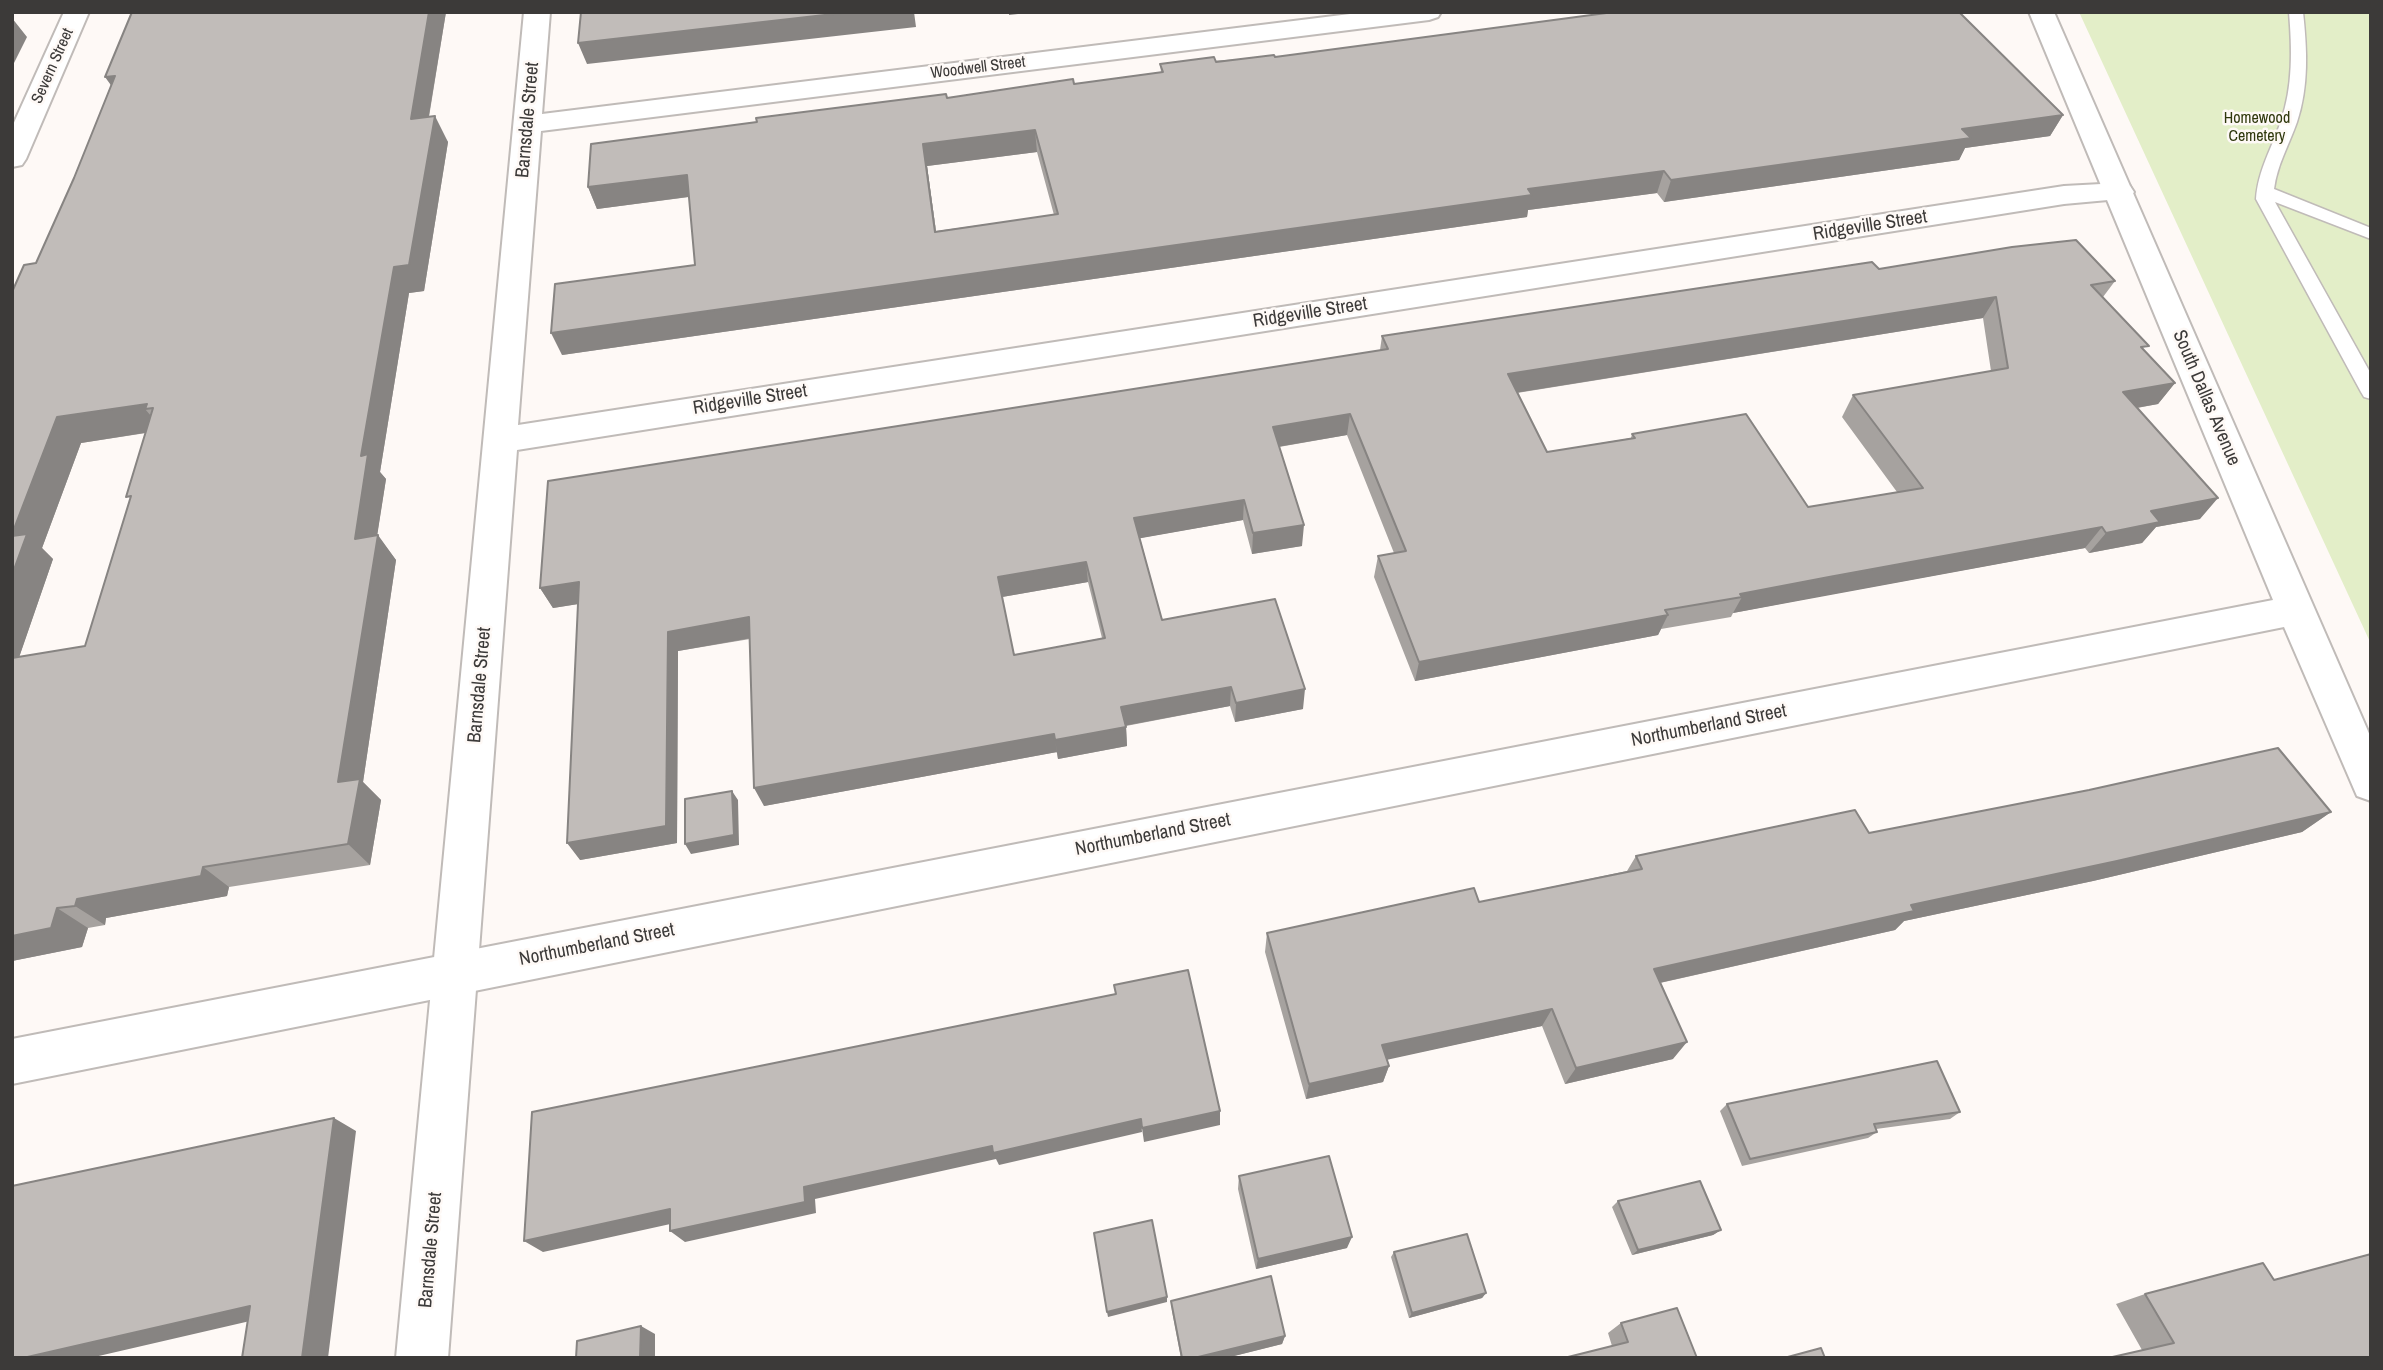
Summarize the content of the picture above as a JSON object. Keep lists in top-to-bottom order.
{
  "streets": {
    "street": [
      "Severn Street",
      "Woodwell Street",
      "Barnsdale Street",
      "Ridgeville Street",
      "South Dallas Avenue",
      "Northumberland Street"
    ]
  },
  "crossings": [
    ["Woodwell Street", "Barnsdale Street"],
    ["Barnsdale Street", "Ridgeville Street"],
    ["Barnsdale Street", "Northumberland Street"],
    ["Ridgeville Street", "South Dallas Avenue"],
    ["South Dallas Avenue", "Northumberland Street"]
  ],
  "parks": ["Homewood Cemetery"]
}
